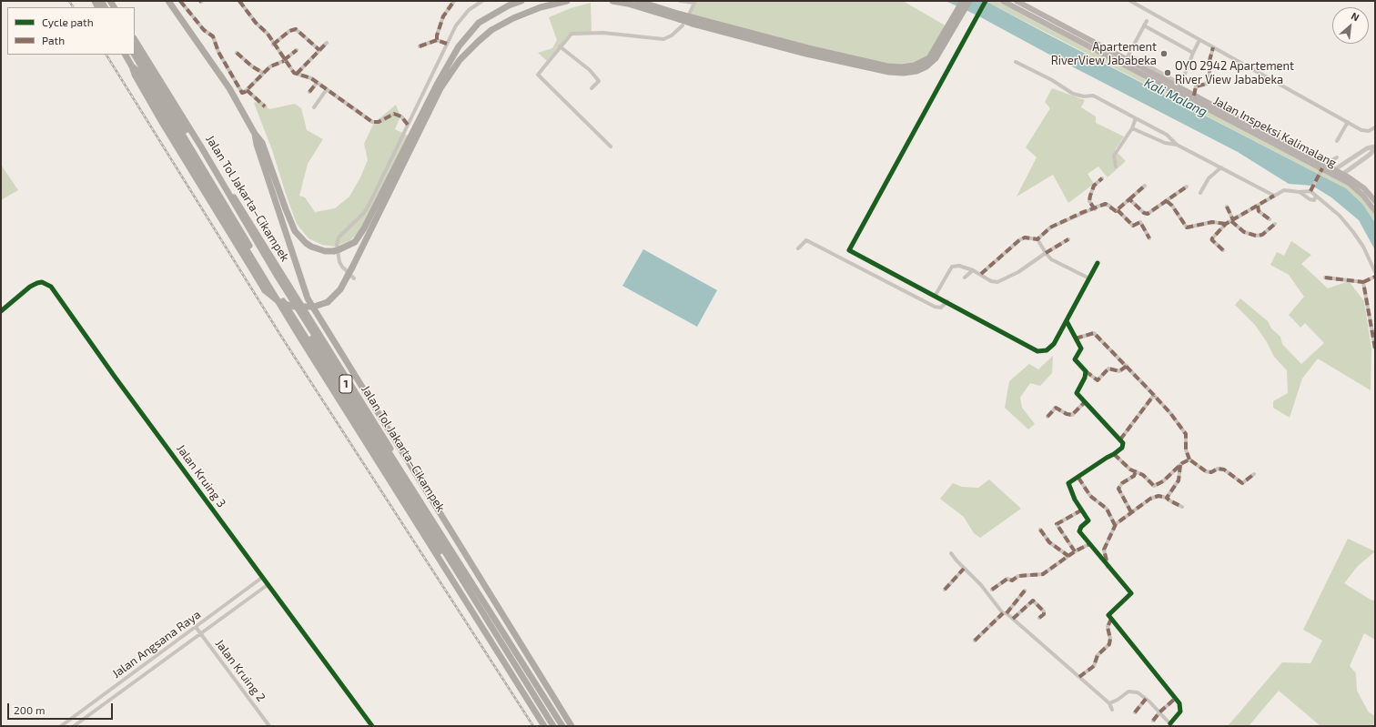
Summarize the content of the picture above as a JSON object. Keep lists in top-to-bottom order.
{
  "streets": {
    "highway": ["Jalan Tol Jakarta–Cikampek", "1"],
    "main road": ["Jalan Inspeksi Kalimalang"],
    "street": ["Jalan Kruing 3", "Jalan Angsana Raya", "Jalan Kruing 2"]
  },
  "crossings": [
    ["Jalan Tol Jakarta–Cikampek", "1"],
    ["Jalan Kruing 3", "Jalan Angsana Raya"],
    ["Jalan Angsana Raya", "Jalan Kruing 2"]
  ],
  "water": ["Kali Malang"],
  "places": ["Apartement RiverView Jababeka", "OYO 2942 Apartement River View Jababeka"],
  "legend": ["Cycle path", "Path"],
  "scale_bar": "200 m",
  "north": "top right"
}
